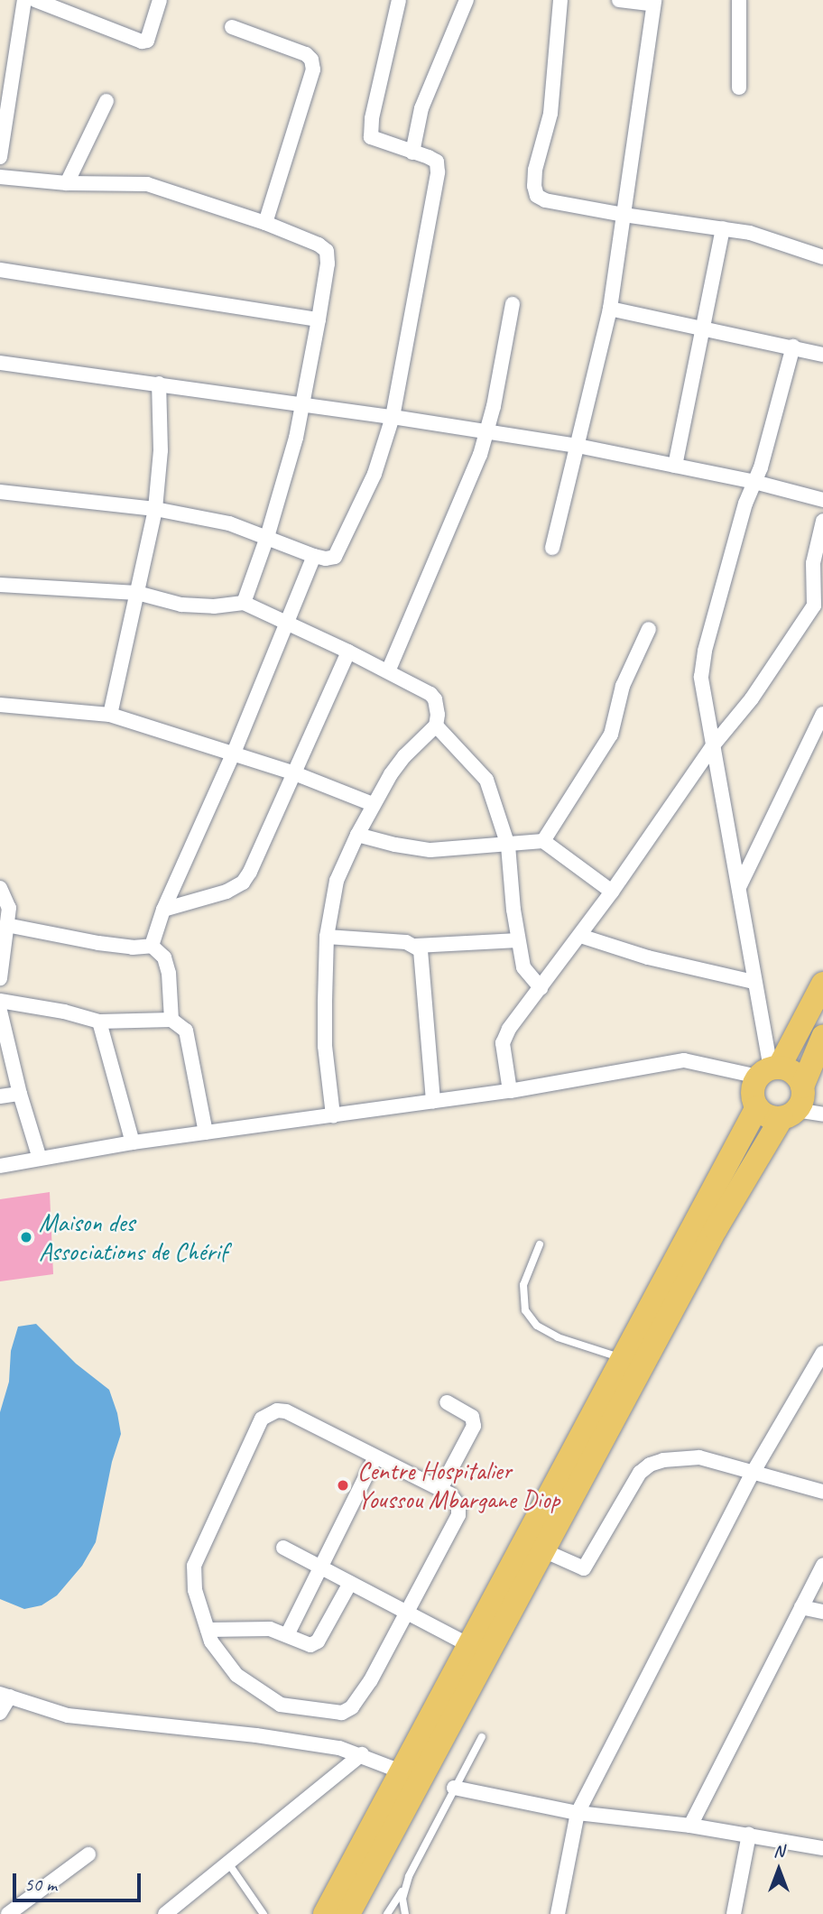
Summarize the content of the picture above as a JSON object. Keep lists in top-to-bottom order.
{
  "places": ["Maison des Associations de Chérif", "Centre Hospitalier Youssou Mbargane Diop"],
  "scale_bar": "50 m",
  "north": "top"
}
